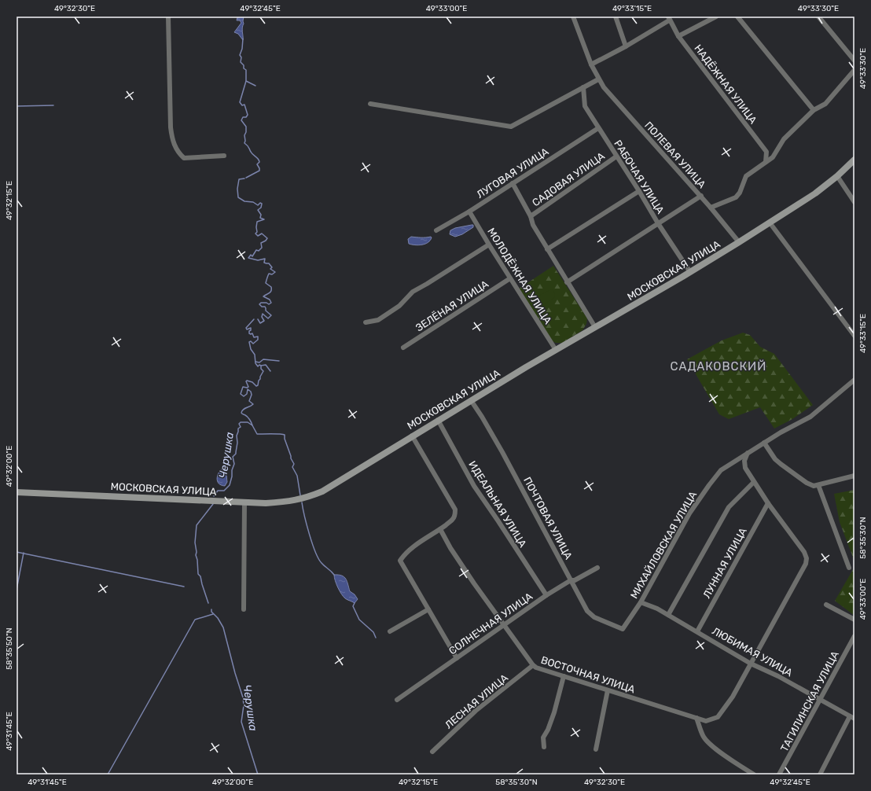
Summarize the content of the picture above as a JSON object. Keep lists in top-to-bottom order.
{
  "streets": {
    "main road": ["МОСКОВСКАЯ УЛИЦА"],
    "street": [
      "НАДЁЖНАЯ УЛИЦА",
      "ПОЛЕВАЯ УЛИЦА",
      "ЛУГОВАЯ УЛИЦА",
      "РАБОЧАЯ УЛИЦА",
      "САДОВАЯ УЛИЦА",
      "МОЛОДЁЖНАЯ УЛИЦА",
      "ЗЕЛЁНАЯ УЛИЦА",
      "ИДЕАЛЬНАЯ УЛИЦА",
      "ПОЧТОВАЯ УЛИЦА",
      "МИХАЙЛОВСКАЯ УЛИЦА",
      "ЛУННАЯ УЛИЦА",
      "СОЛНЕЧНАЯ УЛИЦА",
      "ЛЮБИМАЯ УЛИЦА",
      "ВОСТОЧНАЯ УЛИЦА",
      "ЛЕСНАЯ УЛИЦА",
      "ТАГИЛИНСКАЯ УЛИЦА"
    ]
  },
  "crossings": [
    ["ПОЛЕВАЯ УЛИЦА", "МОСКОВСКАЯ УЛИЦА"],
    ["ЛУГОВАЯ УЛИЦА", "РАБОЧАЯ УЛИЦА"],
    ["ЛУГОВАЯ УЛИЦА", "МОЛОДЁЖНАЯ УЛИЦА"],
    ["РАБОЧАЯ УЛИЦА", "САДОВАЯ УЛИЦА"],
    ["РАБОЧАЯ УЛИЦА", "МОСКОВСКАЯ УЛИЦА"],
    ["МОСКОВСКАЯ УЛИЦА", "МОЛОДЁЖНАЯ УЛИЦА"],
    ["МОСКОВСКАЯ УЛИЦА", "ИДЕАЛЬНАЯ УЛИЦА"],
    ["МОСКОВСКАЯ УЛИЦА", "ПОЧТОВАЯ УЛИЦА"],
    ["МОЛОДЁЖНАЯ УЛИЦА", "ЗЕЛЁНАЯ УЛИЦА"],
    ["ИДЕАЛЬНАЯ УЛИЦА", "СОЛНЕЧНАЯ УЛИЦА"],
    ["ПОЧТОВАЯ УЛИЦА", "МИХАЙЛОВСКАЯ УЛИЦА"],
    ["ПОЧТОВАЯ УЛИЦА", "СОЛНЕЧНАЯ УЛИЦА"],
    ["МИХАЙЛОВСКАЯ УЛИЦА", "ЛЮБИМАЯ УЛИЦА"],
    ["ЛУННАЯ УЛИЦА", "ЛЮБИМАЯ УЛИЦА"],
    ["СОЛНЕЧНАЯ УЛИЦА", "ВОСТОЧНАЯ УЛИЦА"],
    ["ЛЮБИМАЯ УЛИЦА", "ВОСТОЧНАЯ УЛИЦА"],
    ["ЛЮБИМАЯ УЛИЦА", "ТАГИЛИНСКАЯ УЛИЦА"],
    ["ВОСТОЧНАЯ УЛИЦА", "ЛЕСНАЯ УЛИЦА"]
  ],
  "districts": ["САДАКОВСКИЙ"],
  "water": ["Черушка"],
  "coordinates": [
    "49°32'30\"E",
    "49°32'45\"E",
    "49°33'00\"E",
    "49°33'15\"E",
    "49°33'30\"E",
    "49°32'15\"E",
    "49°32'00\"E",
    "58°35'30\"N",
    "58°35'50\"N",
    "49°31'45\"E"
  ]
}
